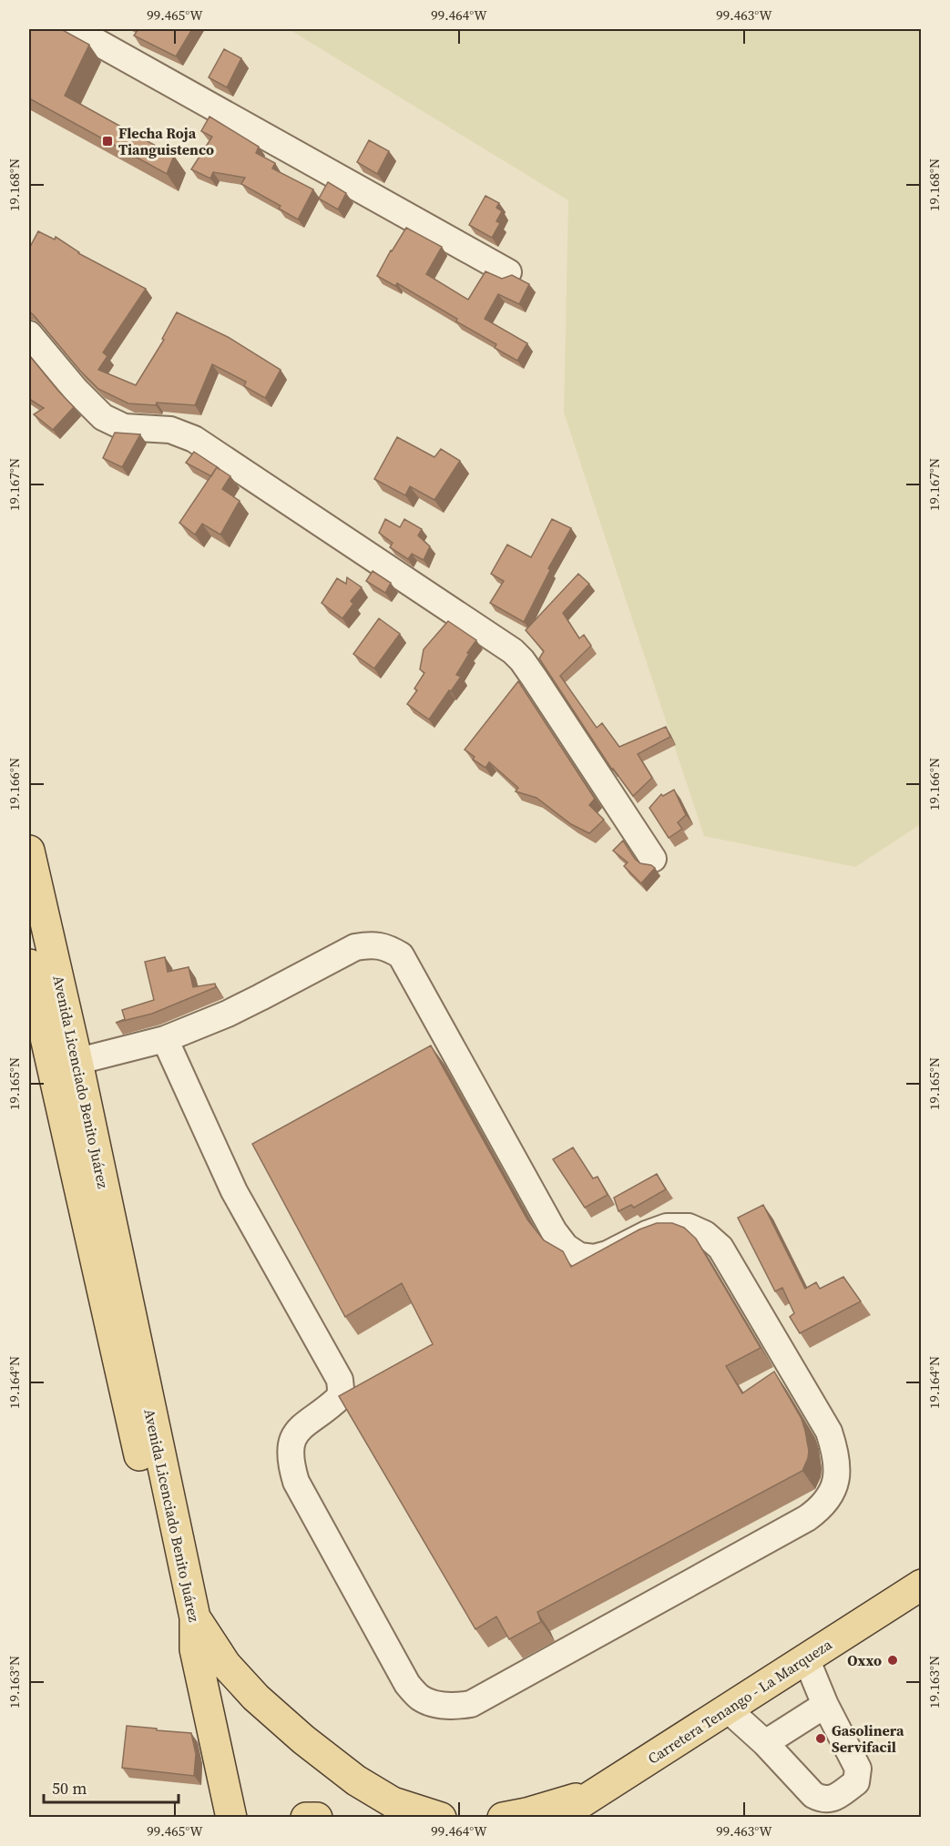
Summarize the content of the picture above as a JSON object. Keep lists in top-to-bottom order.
{
  "streets": {
    "main road": ["Avenida Licenciado Benito Juárez", "Carretera Tenango - La Marqueza"]
  },
  "places": {
    "transit": ["Flecha Roja Tianguistenco"],
    "other": ["Oxxo", "Gasolinera Servifacil"]
  },
  "scale_bar": "50 m",
  "coordinates": [
    "99.465°W",
    "99.464°W",
    "99.463°W",
    "19.168°N",
    "19.167°N",
    "19.166°N",
    "19.165°N",
    "19.164°N",
    "19.163°N"
  ]
}
